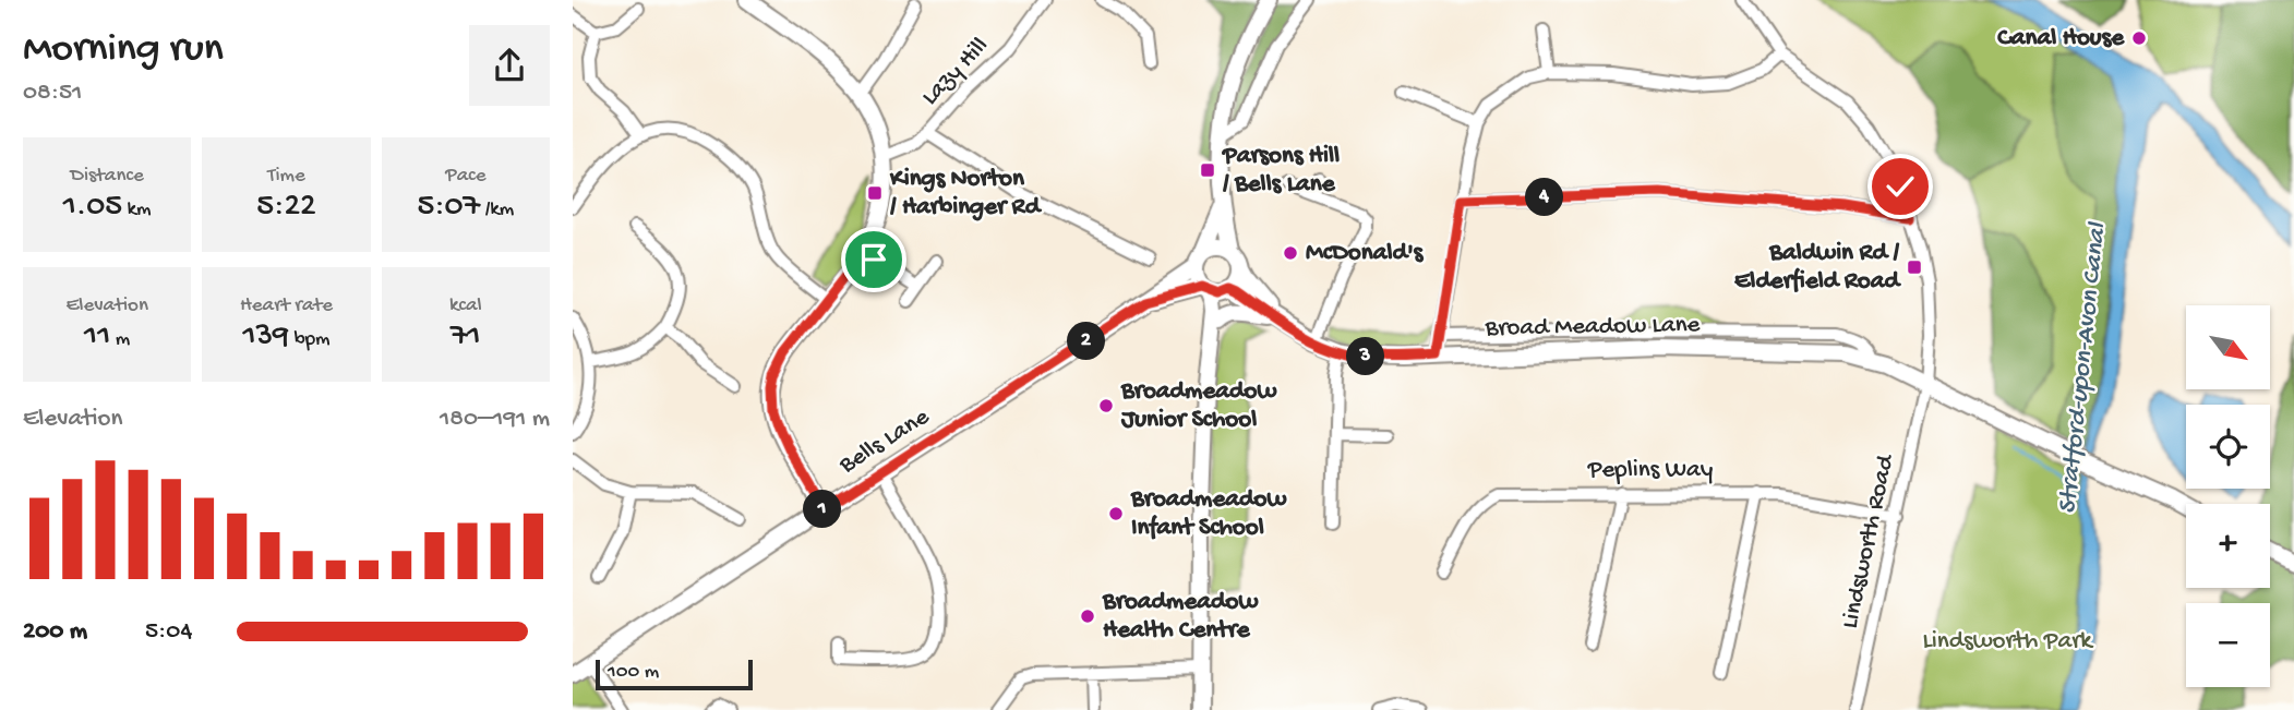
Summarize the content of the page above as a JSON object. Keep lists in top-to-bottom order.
{
  "streets": {
    "street": [
      "Lazy Hill",
      "Broad Meadow Lane",
      "Bells Lane",
      "Peplins Way",
      "Lindsworth Road"
    ]
  },
  "crossings": [
    ["Broad Meadow Lane", "Bells Lane"],
    ["Broad Meadow Lane", "Lindsworth Road"],
    ["Peplins Way", "Lindsworth Road"]
  ],
  "water": ["Stratford-upon-Avon Canal"],
  "parks": ["Lindsworth Park"],
  "places": {
    "other": [
      "Canal House",
      "McDonald's",
      "Broadmeadow Junior School",
      "Broadmeadow Infant School",
      "Broadmeadow Health Centre"
    ],
    "transit": ["Parsons Hill / Bells Lane", "Kings Norton / Harbinger Rd", "Baldwin Rd / Elderfield Road"]
  },
  "scale_bar": "100 m",
  "north": "bottom right",
  "page": {
    "heading": ["Morning run", "08:51"],
    "stats": [
      ["Distance", "1.05 km"],
      ["Time", "5:22"],
      ["Pace", "5:07 /km"],
      ["Elevation", "11 m"],
      ["Heart rate", "139 bpm"],
      ["kcal", "71"]
    ],
    "pins": [
      "4",
      "2",
      "3",
      "1"
    ],
    "map_buttons": ["+", "−"],
    "chart": ["Elevation", "180–191 m"],
    "list": [
      {
        "name": "200 m",
        "note": "5:04"
      }
    ],
    "scale": "100 m"
  }
}
